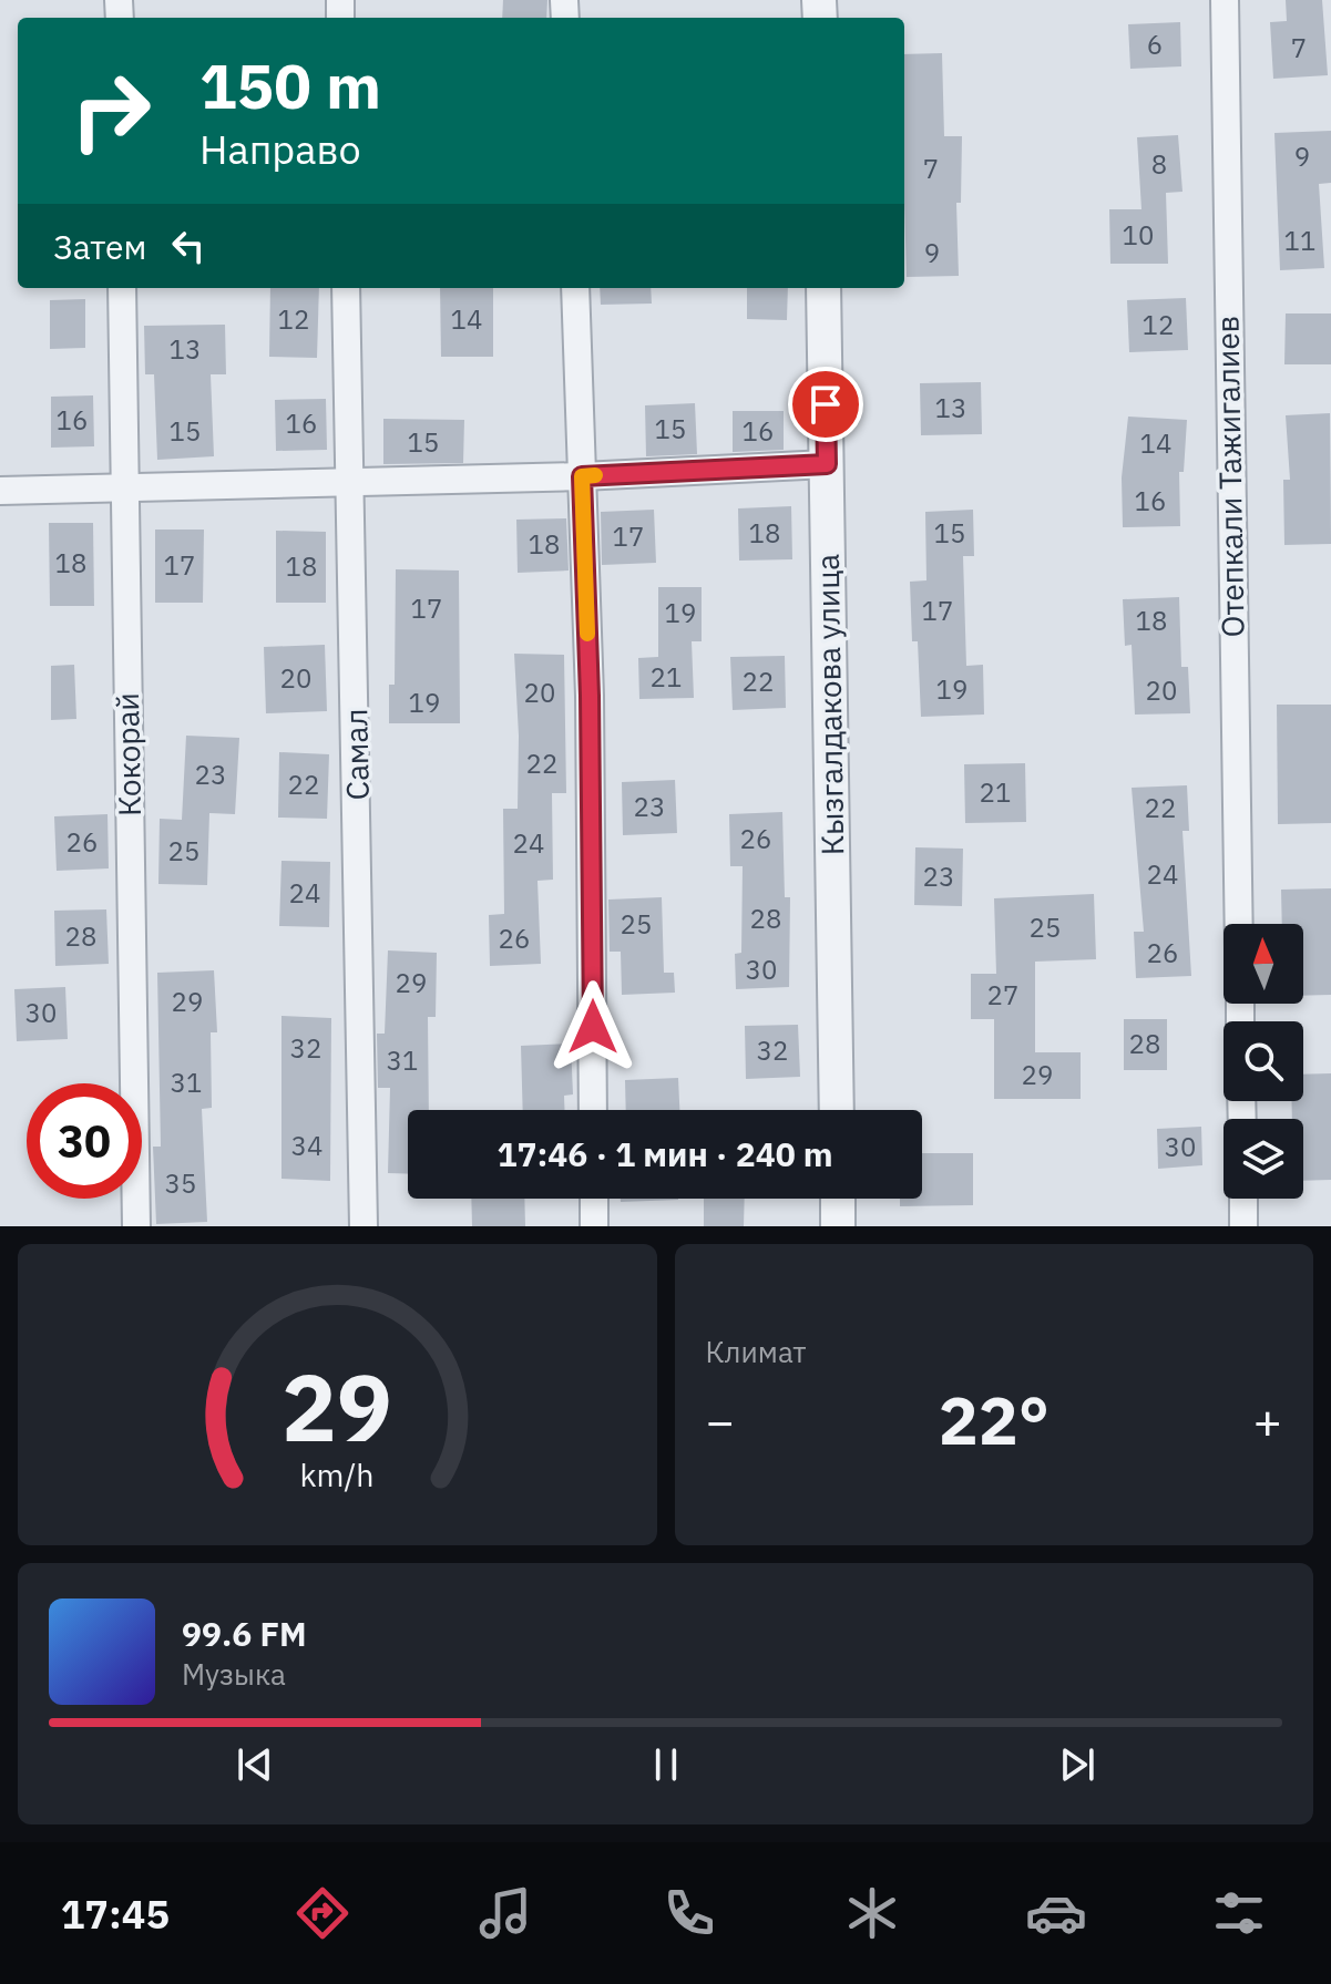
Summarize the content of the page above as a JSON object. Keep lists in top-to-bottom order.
{
  "streets": {
    "street": [
      "Отепкали Тажигалиев",
      "Кызгалдакова улица",
      "Кокорай",
      "Самал"
    ]
  },
  "house_numbers": [
    "6",
    "7",
    "9",
    "8",
    "7",
    "10",
    "11",
    "9",
    "12",
    "14",
    "12",
    "13",
    "13",
    "16",
    "16",
    "15",
    "15",
    "16",
    "15",
    "14",
    "16",
    "18",
    "15",
    "17",
    "18",
    "18",
    "17",
    "18",
    "17",
    "17",
    "19",
    "18",
    "21",
    "20",
    "22",
    "19",
    "20",
    "20",
    "19",
    "22",
    "23",
    "22",
    "21",
    "23",
    "22",
    "26",
    "26",
    "24",
    "25",
    "24",
    "23",
    "24",
    "28",
    "25",
    "25",
    "28",
    "26",
    "26",
    "30",
    "29",
    "27",
    "29",
    "30",
    "28",
    "32",
    "32",
    "31",
    "29",
    "31",
    "34",
    "30",
    "35"
  ],
  "north": "top",
  "page": {
    "turn": ["150 m", "Направо"],
    "then": "Затем",
    "limit": "30",
    "trip": "17:46 · 1 мин · 240 m",
    "tile": "Климат",
    "heat": ["−", "22°", "+"],
    "song": ["99.6 FM", "Музыка"],
    "tabs": "17:45",
    "gauge": ["29", "km/h"]
  }
}
